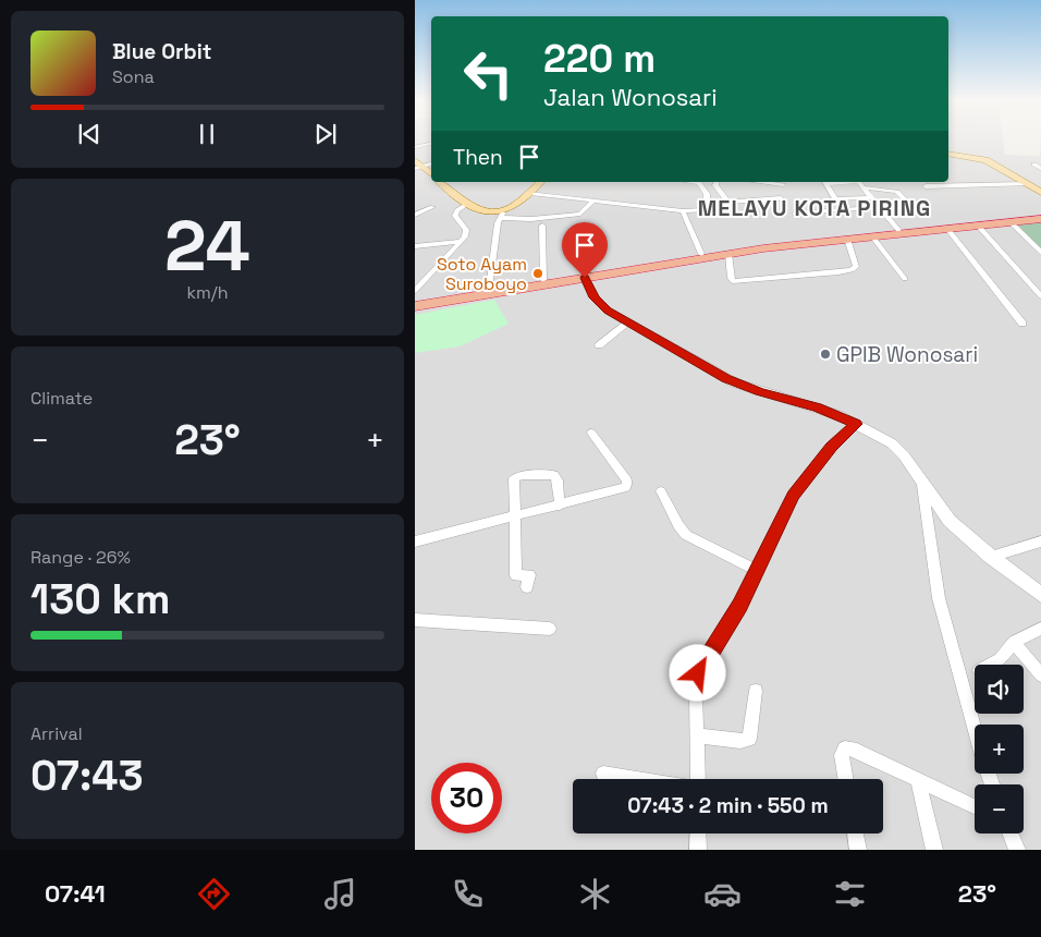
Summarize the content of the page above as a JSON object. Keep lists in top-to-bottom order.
{
  "districts": ["MELAYU KOTA PIRING"],
  "places": ["Soto Ayam Suroboyo", "GPIB Wonosari"],
  "page": {
    "turn": ["220 m", "Jalan Wonosari"],
    "song": ["Blue Orbit", "Sona"],
    "then": "Then",
    "tile": [
      ["24", "km/h"],
      "Climate",
      ["Range · 26%", "130 km"],
      ["Arrival", "07:43"]
    ],
    "heat": ["−", "23°", "+"],
    "map_buttons": ["+", "−"],
    "limit": "30",
    "trip": "07:43 · 2 min · 550 m",
    "tabs": ["07:41", "23°"]
  }
}
